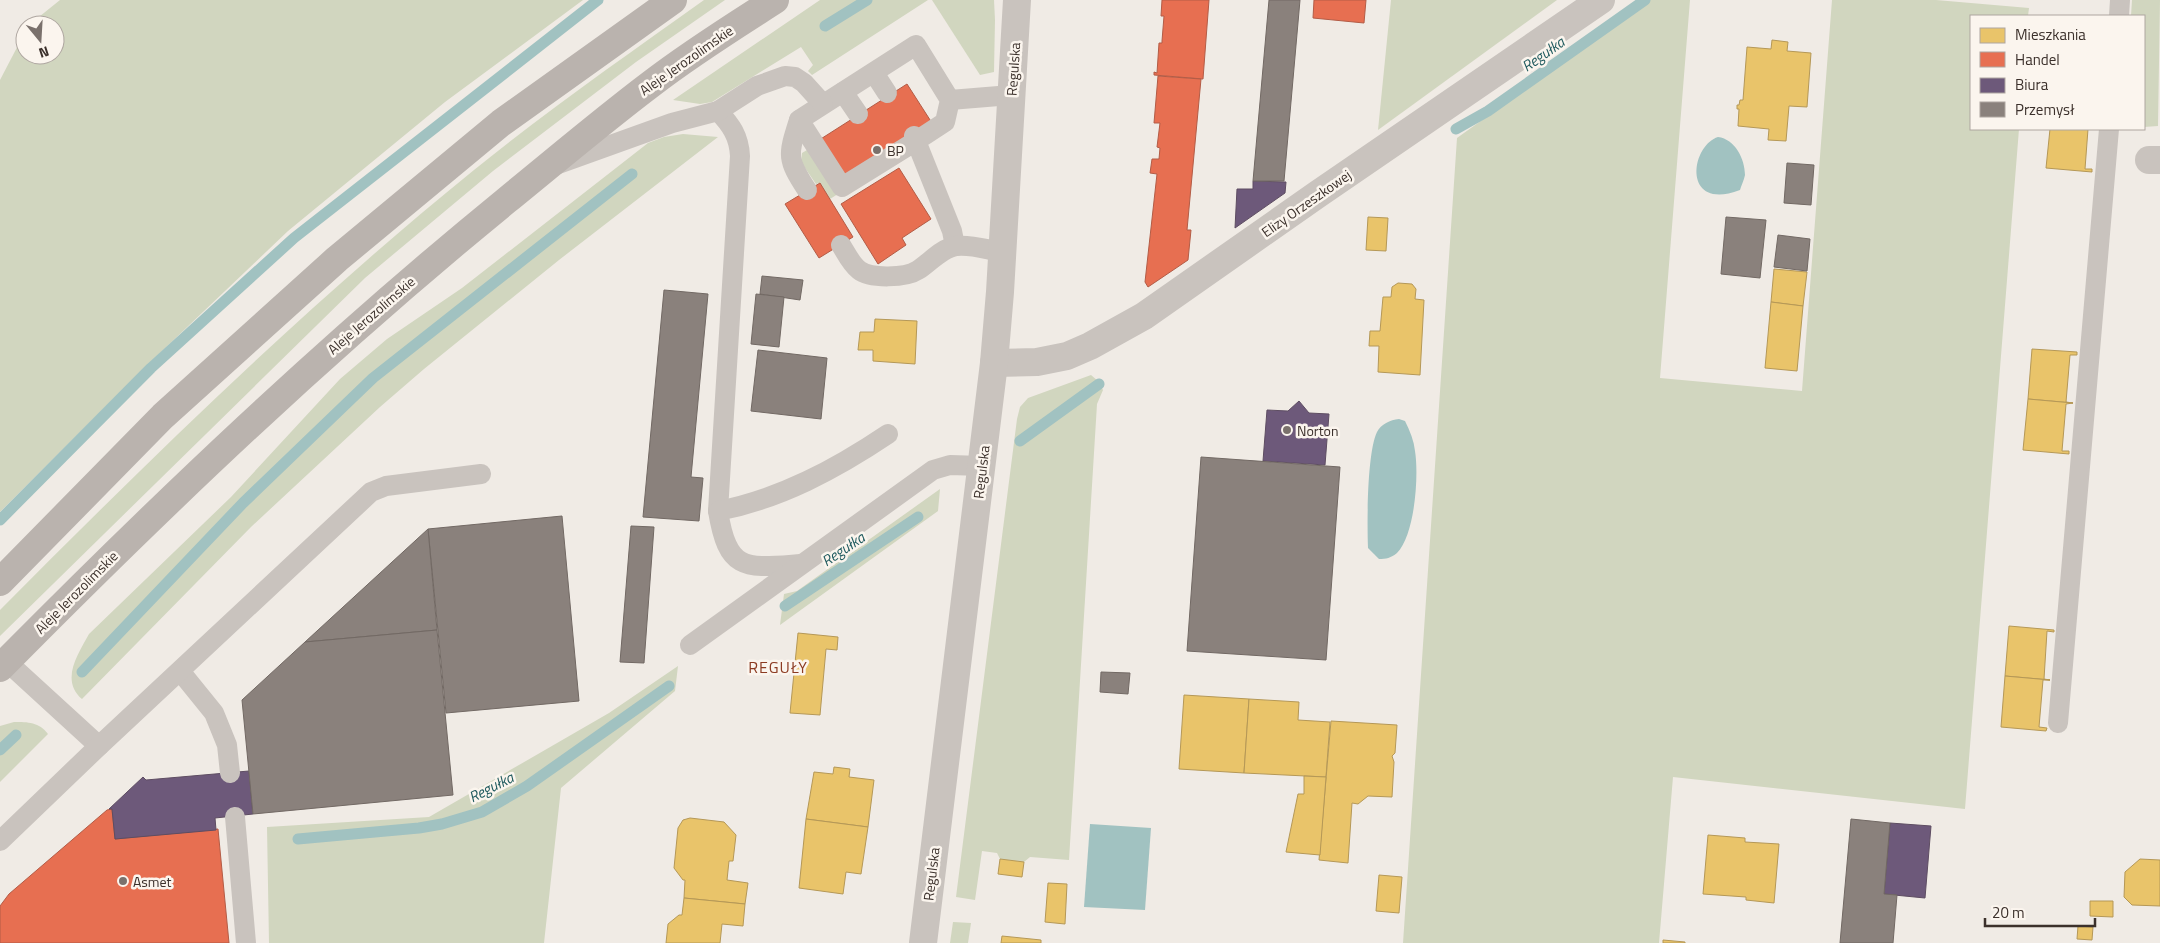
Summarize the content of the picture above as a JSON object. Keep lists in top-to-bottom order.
{
  "streets": {
    "main road": ["Aleje Jerozolimskie"],
    "street": ["Regulska", "Elizy Orzeszkowej"]
  },
  "crossings": [
    ["Regulska", "Elizy Orzeszkowej"]
  ],
  "districts": ["REGUŁY"],
  "water": ["Regułka"],
  "places": ["BP", "Norton", "Asmet"],
  "legend": [
    "Mieszkania",
    "Handel",
    "Biura",
    "Przemysł"
  ],
  "scale_bar": "20 m",
  "north": "bottom"
}
